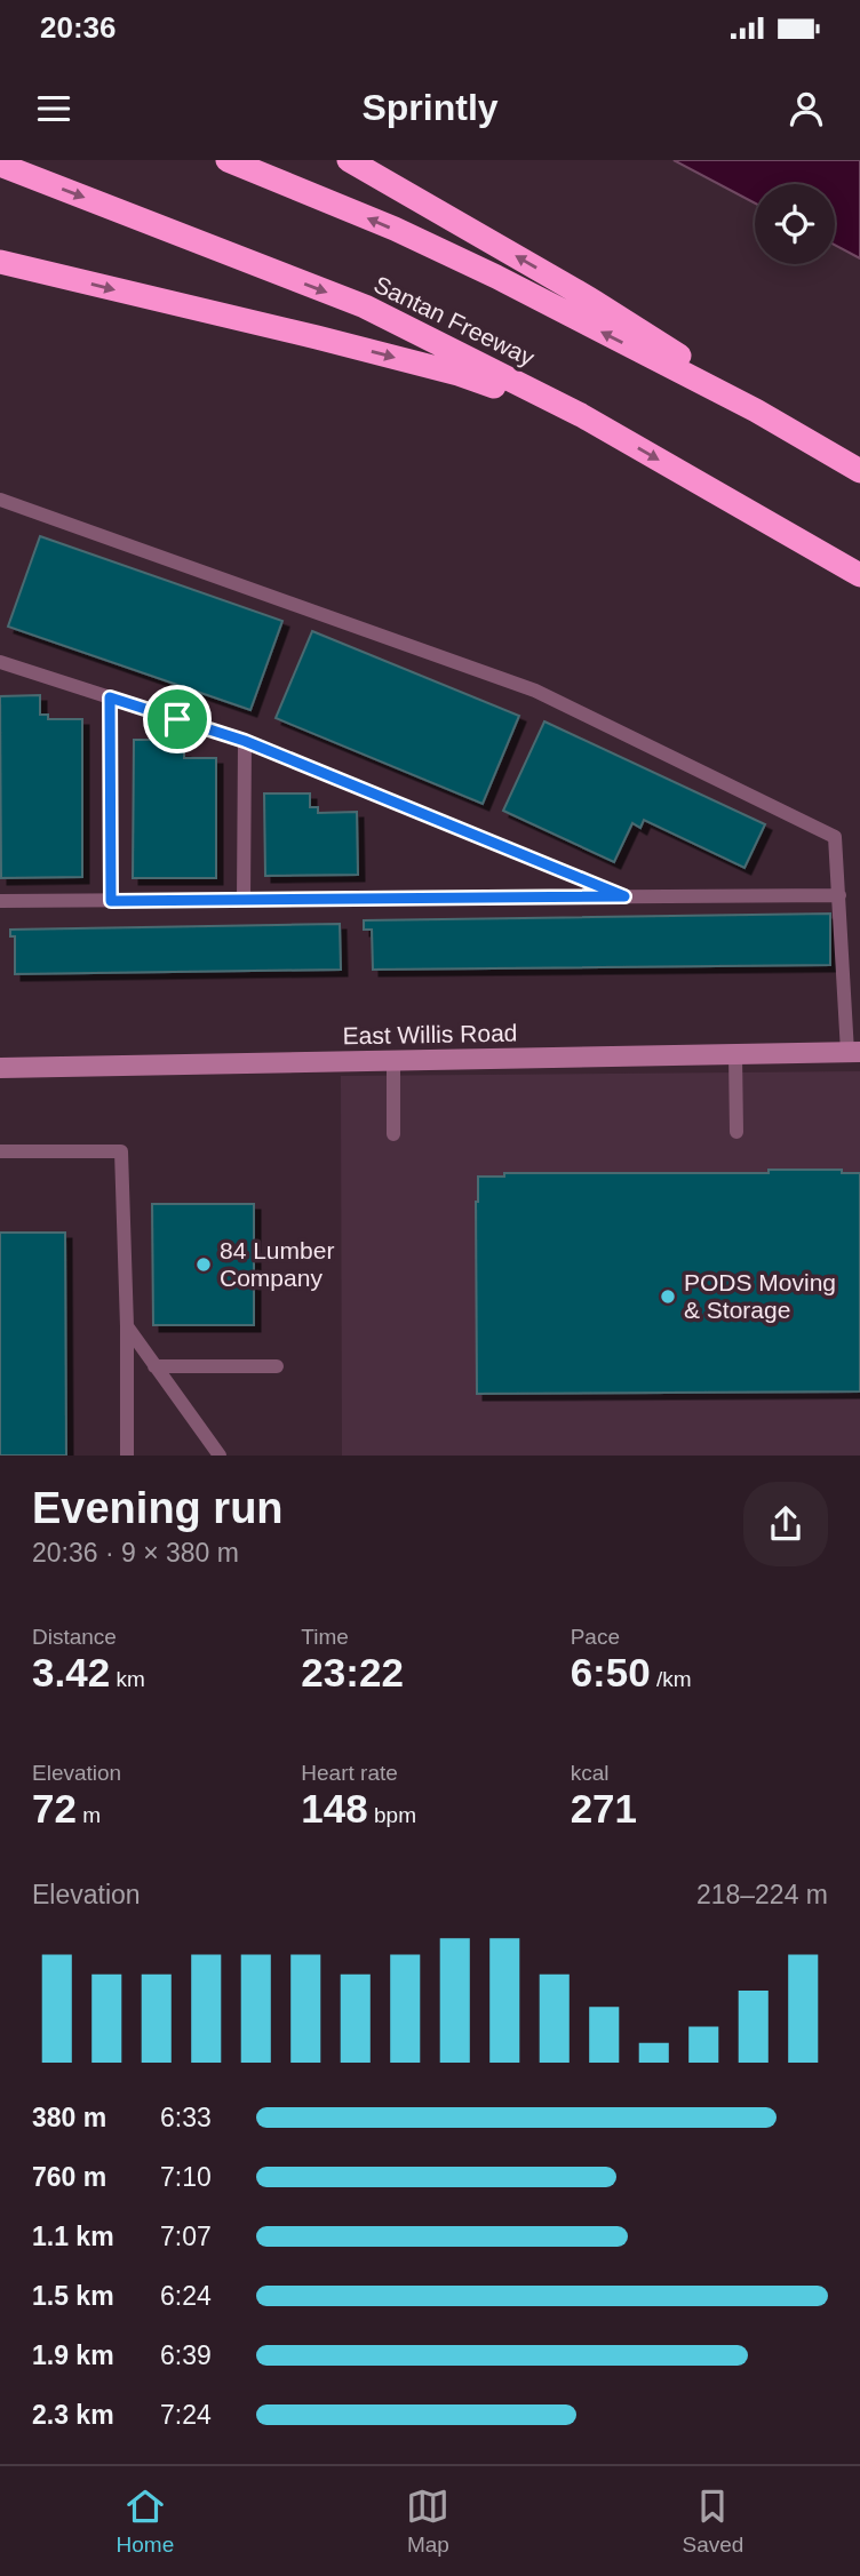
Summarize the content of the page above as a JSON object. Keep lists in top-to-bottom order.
{
  "streets": {
    "highway": ["Santan Freeway"],
    "street": ["East Willis Road"]
  },
  "places": ["84 Lumber Company", "PODS Moving & Storage"],
  "page": {
    "status": "20:36",
    "header": "Sprintly",
    "heading": ["Evening run", "20:36 · 9 × 380 m"],
    "stats": [
      ["Distance", "3.42 km"],
      ["Time", "23:22"],
      ["Pace", "6:50 /km"],
      ["Elevation", "72 m"],
      ["Heart rate", "148 bpm"],
      ["kcal", "271"]
    ],
    "chart": ["Elevation", "218–224 m"],
    "list": [
      {
        "name": "380 m",
        "note": "6:33"
      },
      {
        "name": "760 m",
        "note": "7:10"
      },
      {
        "name": "1.1 km",
        "note": "7:07"
      },
      {
        "name": "1.5 km",
        "note": "6:24"
      },
      {
        "name": "1.9 km",
        "note": "6:39"
      },
      {
        "name": "2.3 km",
        "note": "7:24"
      }
    ],
    "tabs": ["Home", "Map", "Saved"]
  }
}
